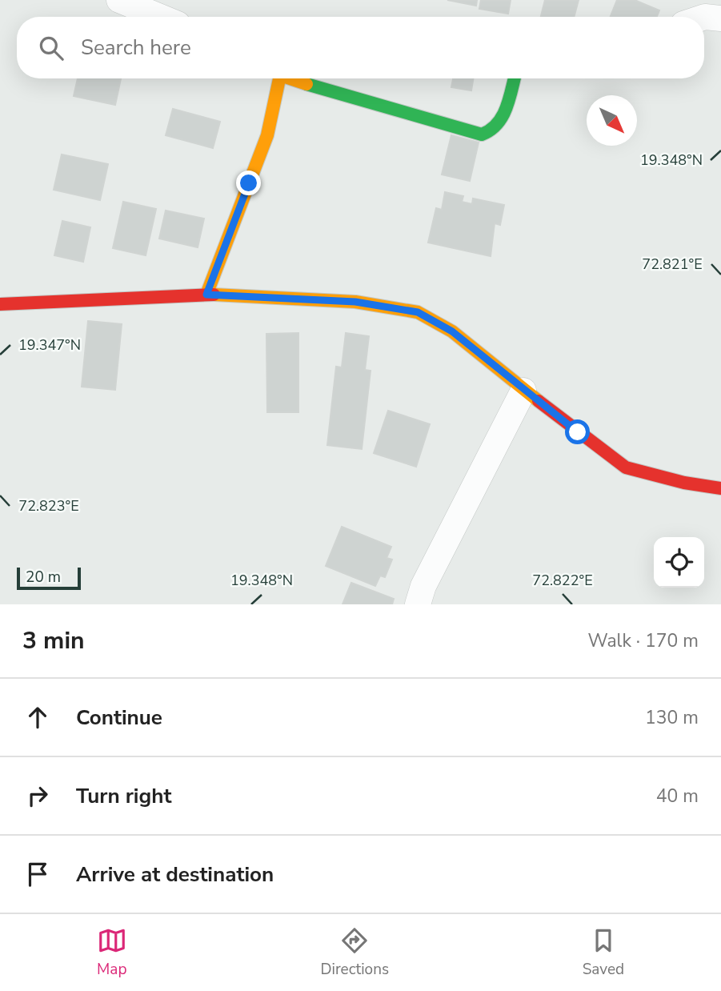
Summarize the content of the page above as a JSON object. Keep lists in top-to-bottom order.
{
  "scale_bar": "20 m",
  "north": "bottom right",
  "page": {
    "search": "Search here",
    "scale": "20 m",
    "heading": ["3 min", "Walk · 170 m"],
    "list": [
      ["Continue", "130 m"],
      ["Turn right", "40 m"],
      "Arrive at destination"
    ],
    "nav": ["Map", "Directions", "Saved"]
  },
  "coordinates": [
    "19.348°N",
    "72.821°E",
    "19.347°N",
    "72.823°E",
    "72.822°E"
  ]
}
